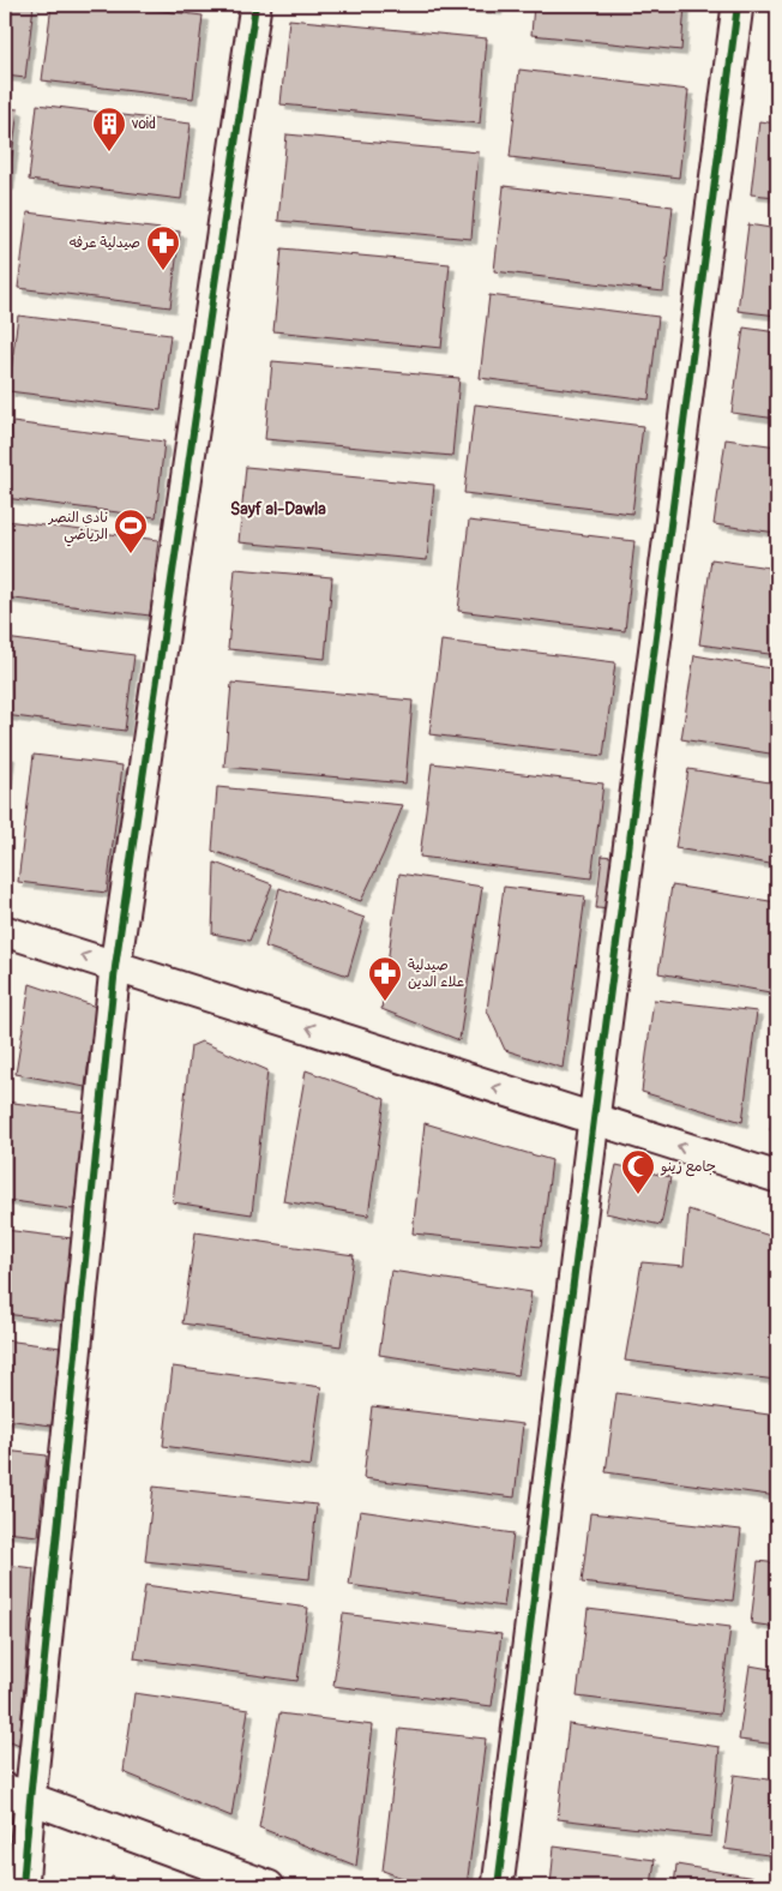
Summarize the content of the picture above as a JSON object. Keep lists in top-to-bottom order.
{
  "districts": ["Sayf al-Dawla"],
  "places": {
    "building": ["void"],
    "pharmacy": ["صيدلية عرفه", "صيدلية علاء الدين"],
    "sports": ["نادي النصر الرياضي"],
    "mosque": ["جامع زينو"]
  }
}
